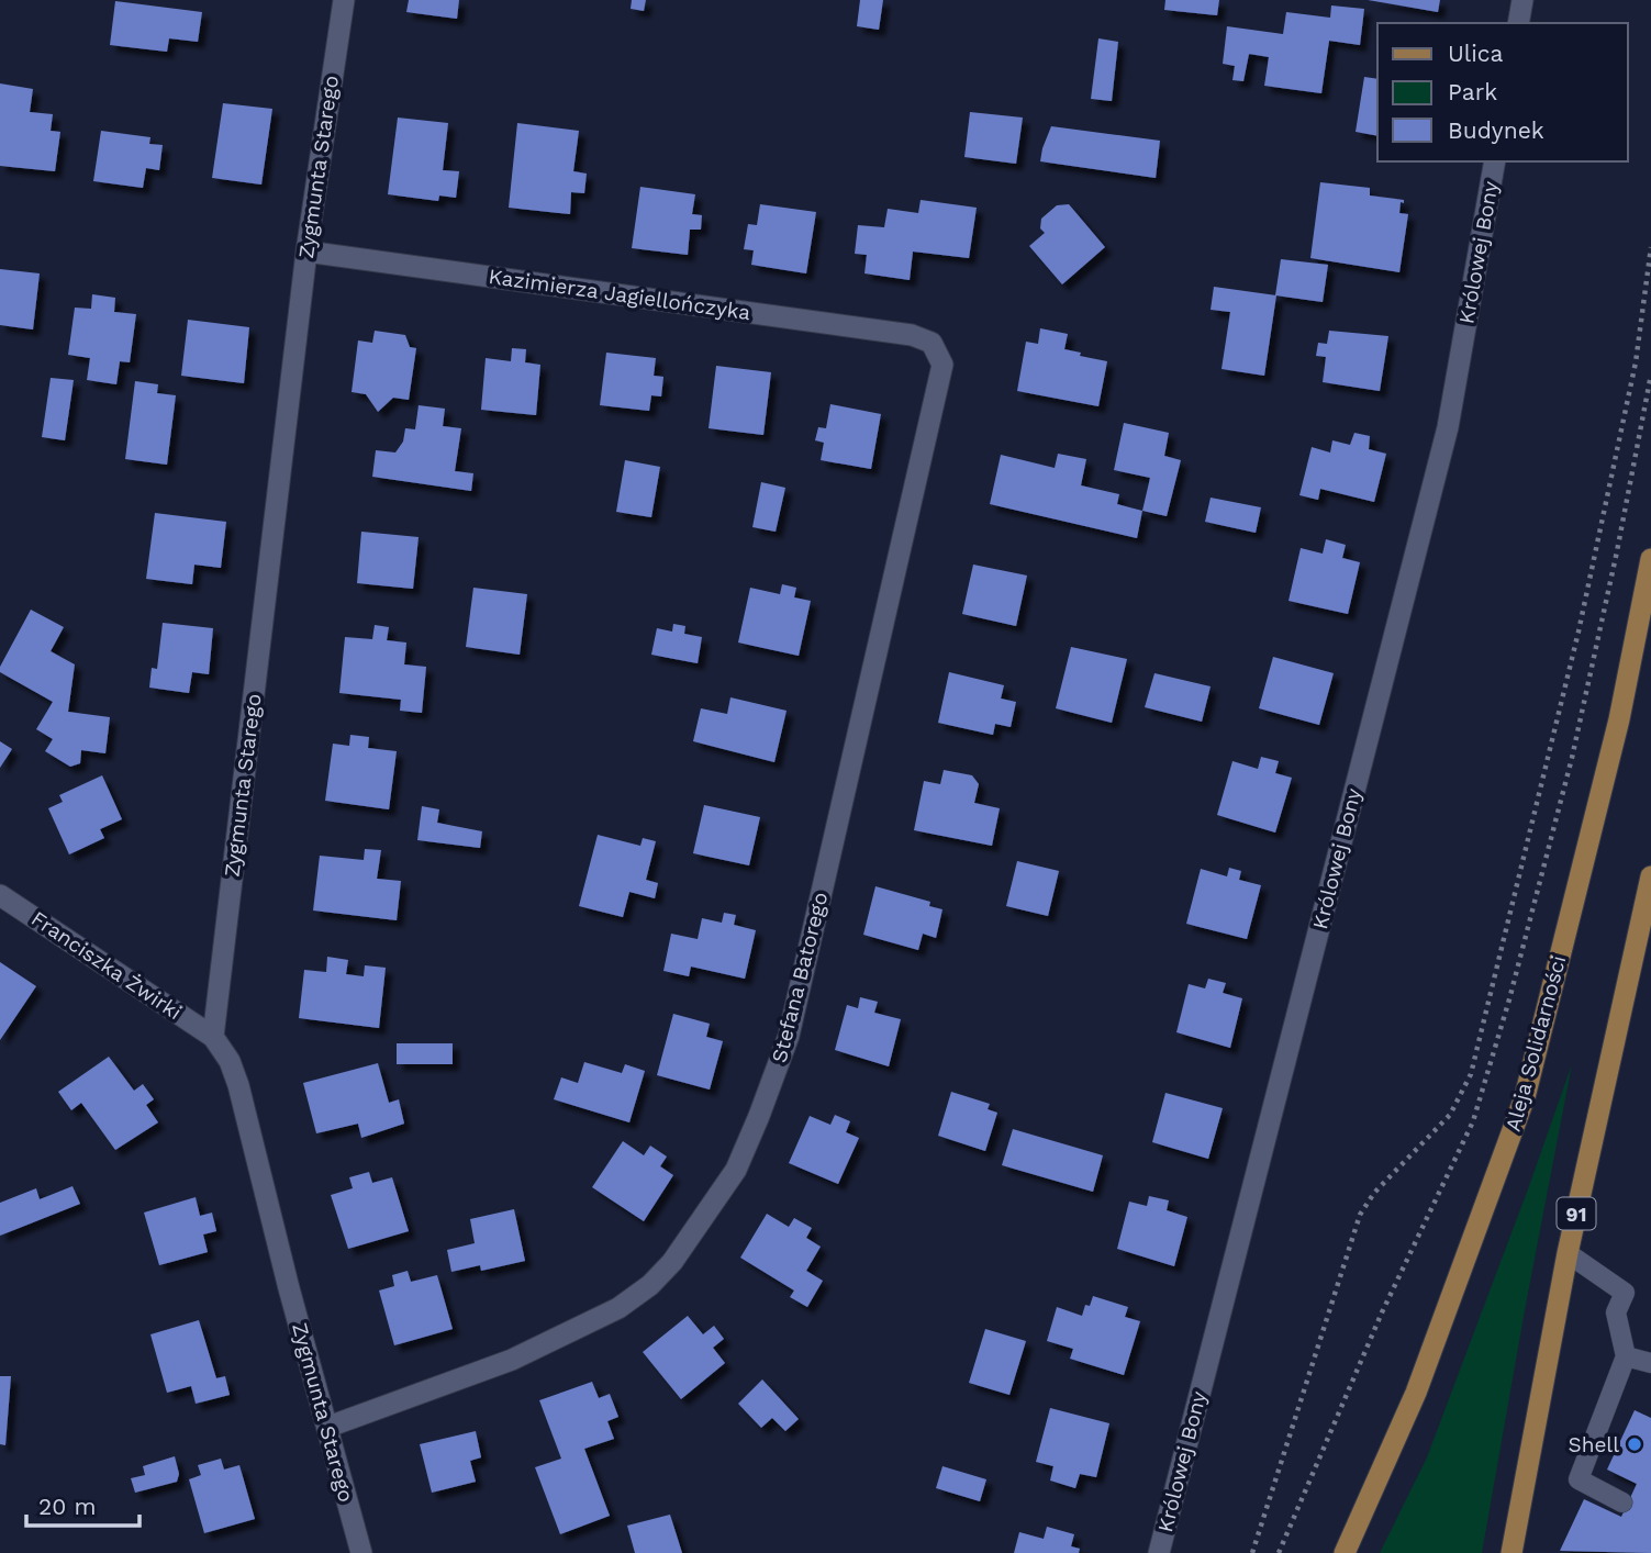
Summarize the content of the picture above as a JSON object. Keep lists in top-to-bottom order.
{
  "streets": {
    "main road": ["Aleja Solidarności", "91"],
    "street": [
      "Zygmunta Starego",
      "Królowej Bony",
      "Kazimierza Jagiellończyka",
      "Franciszka Żwirki",
      "Stefana Batorego"
    ]
  },
  "crossings": [
    ["Zygmunta Starego", "Kazimierza Jagiellończyka"],
    ["Zygmunta Starego", "Franciszka Żwirki"],
    ["Zygmunta Starego", "Stefana Batorego"],
    ["Kazimierza Jagiellończyka", "Stefana Batorego"]
  ],
  "places": ["Shell"],
  "legend": ["Ulica", "Park", "Budynek"],
  "scale_bar": "20 m"
}
